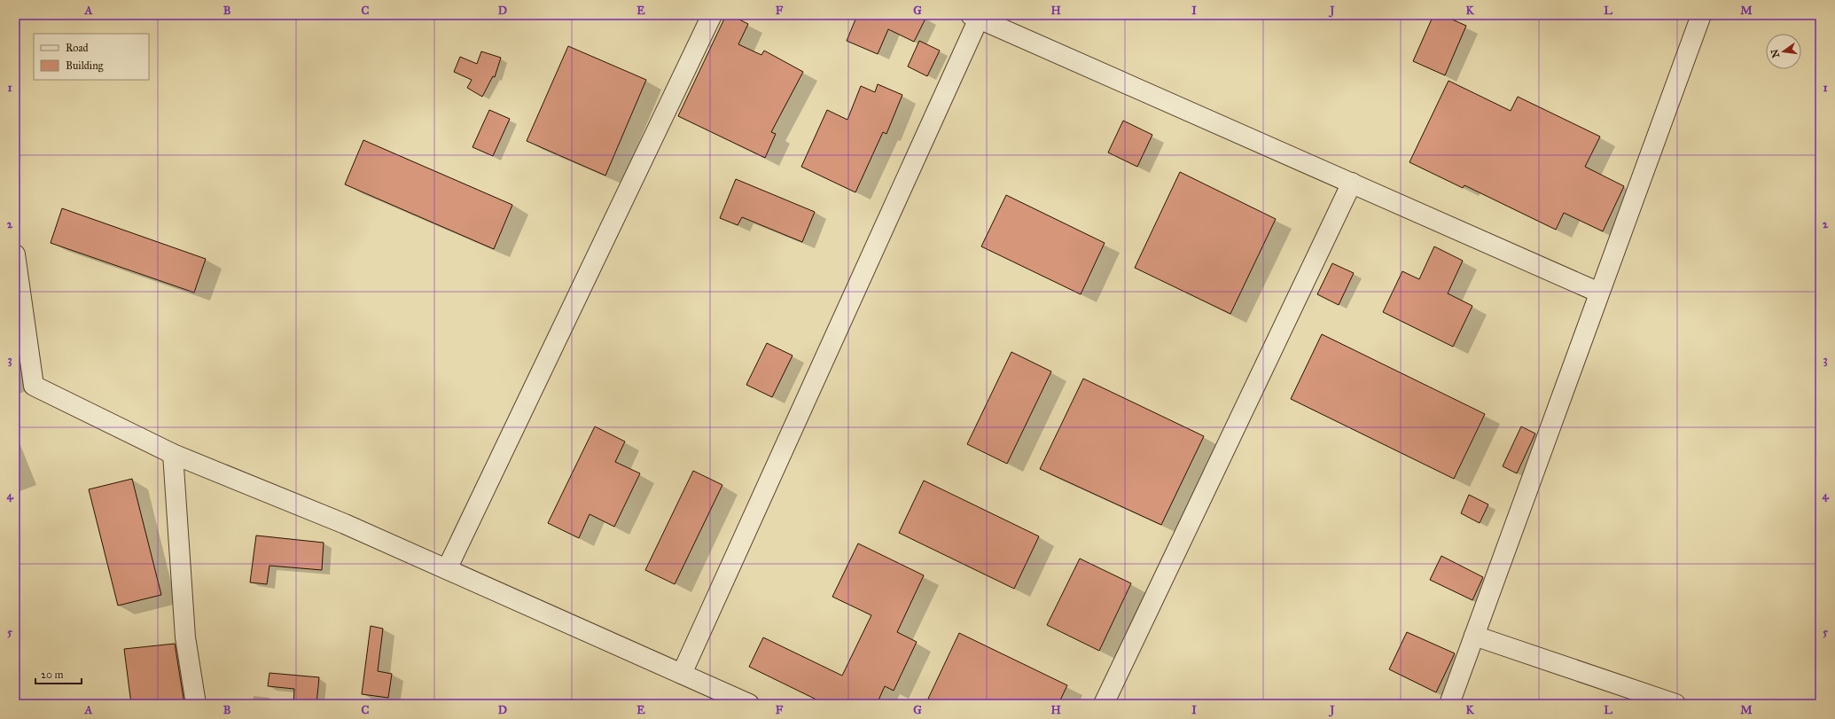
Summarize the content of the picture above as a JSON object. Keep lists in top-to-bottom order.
{
  "legend": ["Road", "Building"],
  "scale_bar": "20 m",
  "north": "left",
  "grid": {
    "columns": [
      "A",
      "B",
      "C",
      "D",
      "E",
      "F",
      "G",
      "H",
      "I",
      "J",
      "K",
      "L",
      "M"
    ],
    "rows": [
      "1",
      "2",
      "3",
      "4",
      "5"
    ]
  }
}
